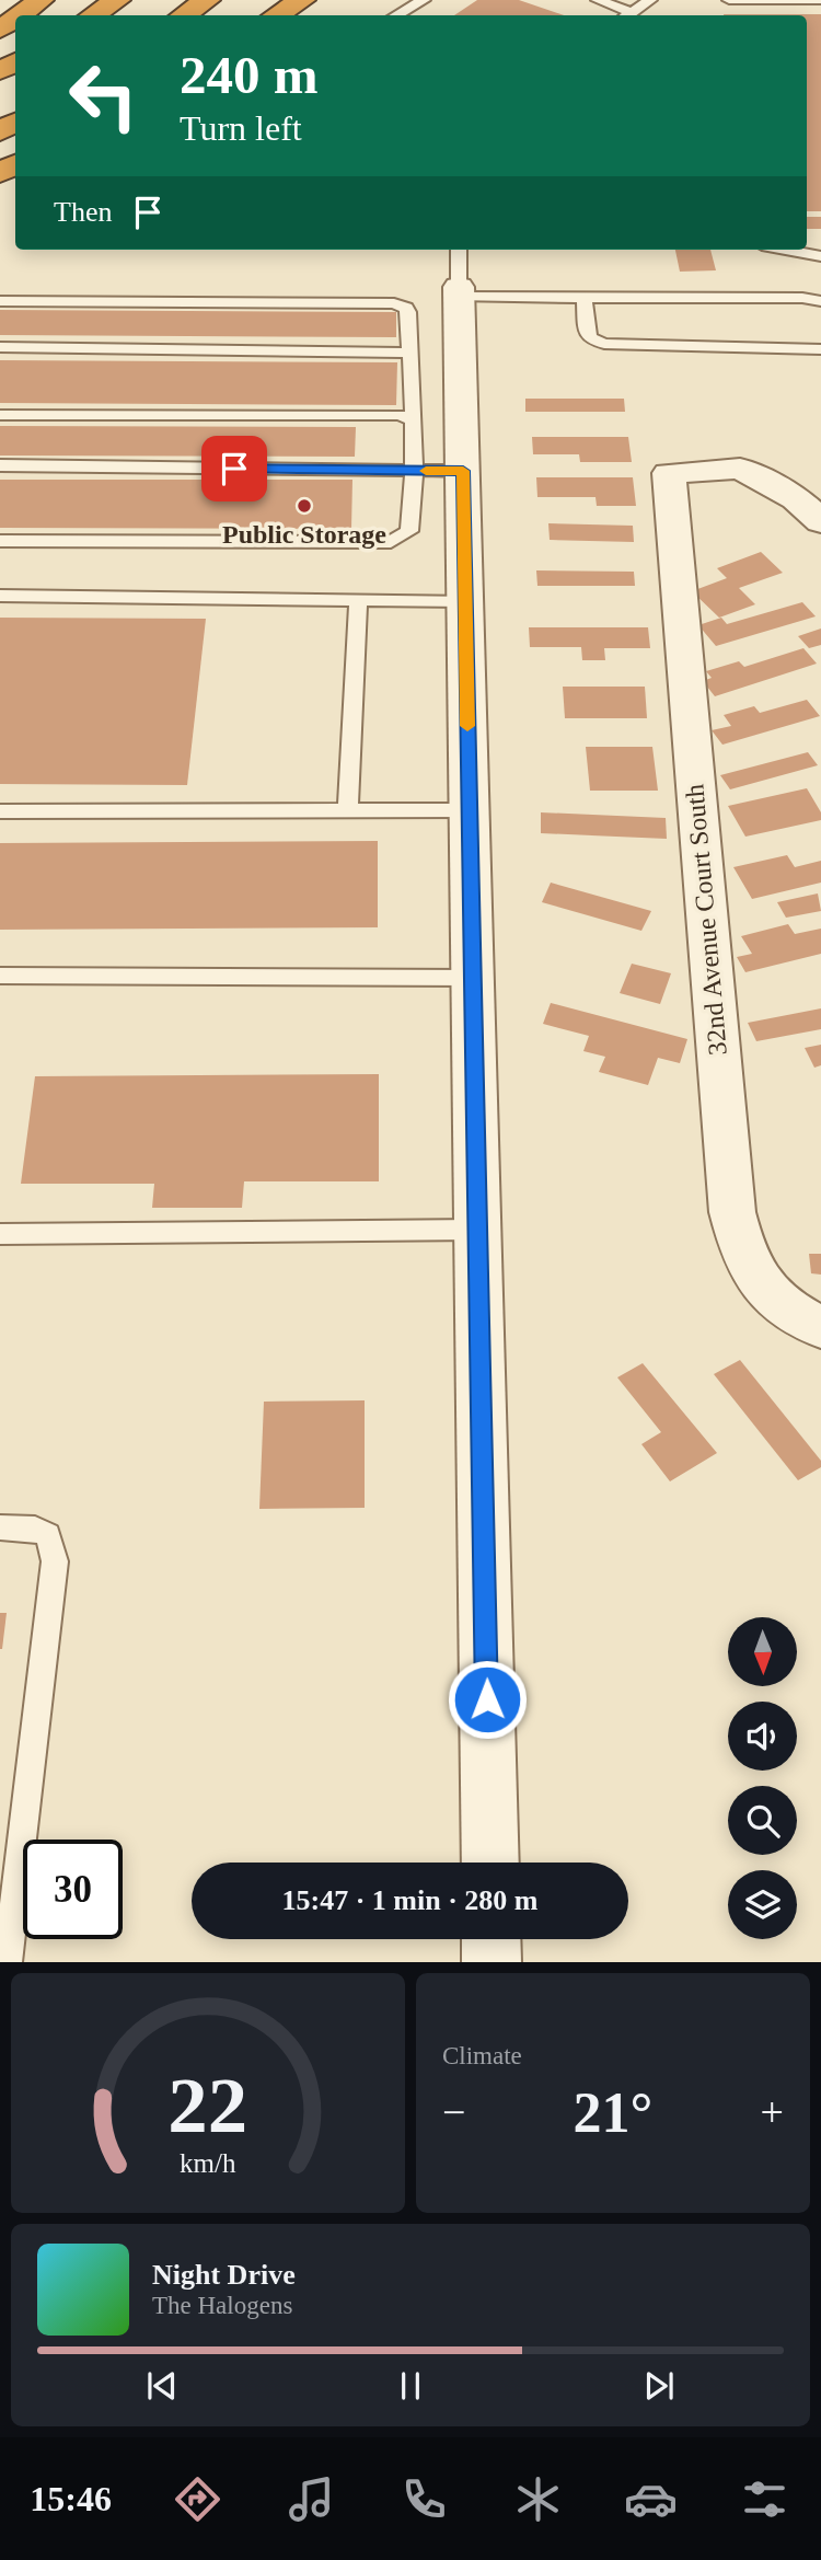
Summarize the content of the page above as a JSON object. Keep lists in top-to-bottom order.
{
  "streets": {
    "street": ["32nd Avenue Court South"]
  },
  "places": ["Public Storage"],
  "north": "bottom",
  "page": {
    "turn": ["240 m", "Turn left"],
    "then": "Then",
    "limit": "30",
    "trip": "15:47 · 1 min · 280 m",
    "tile": "Climate",
    "heat": ["−", "21°", "+"],
    "song": ["Night Drive", "The Halogens"],
    "tabs": "15:46",
    "gauge": ["22", "km/h"]
  }
}
